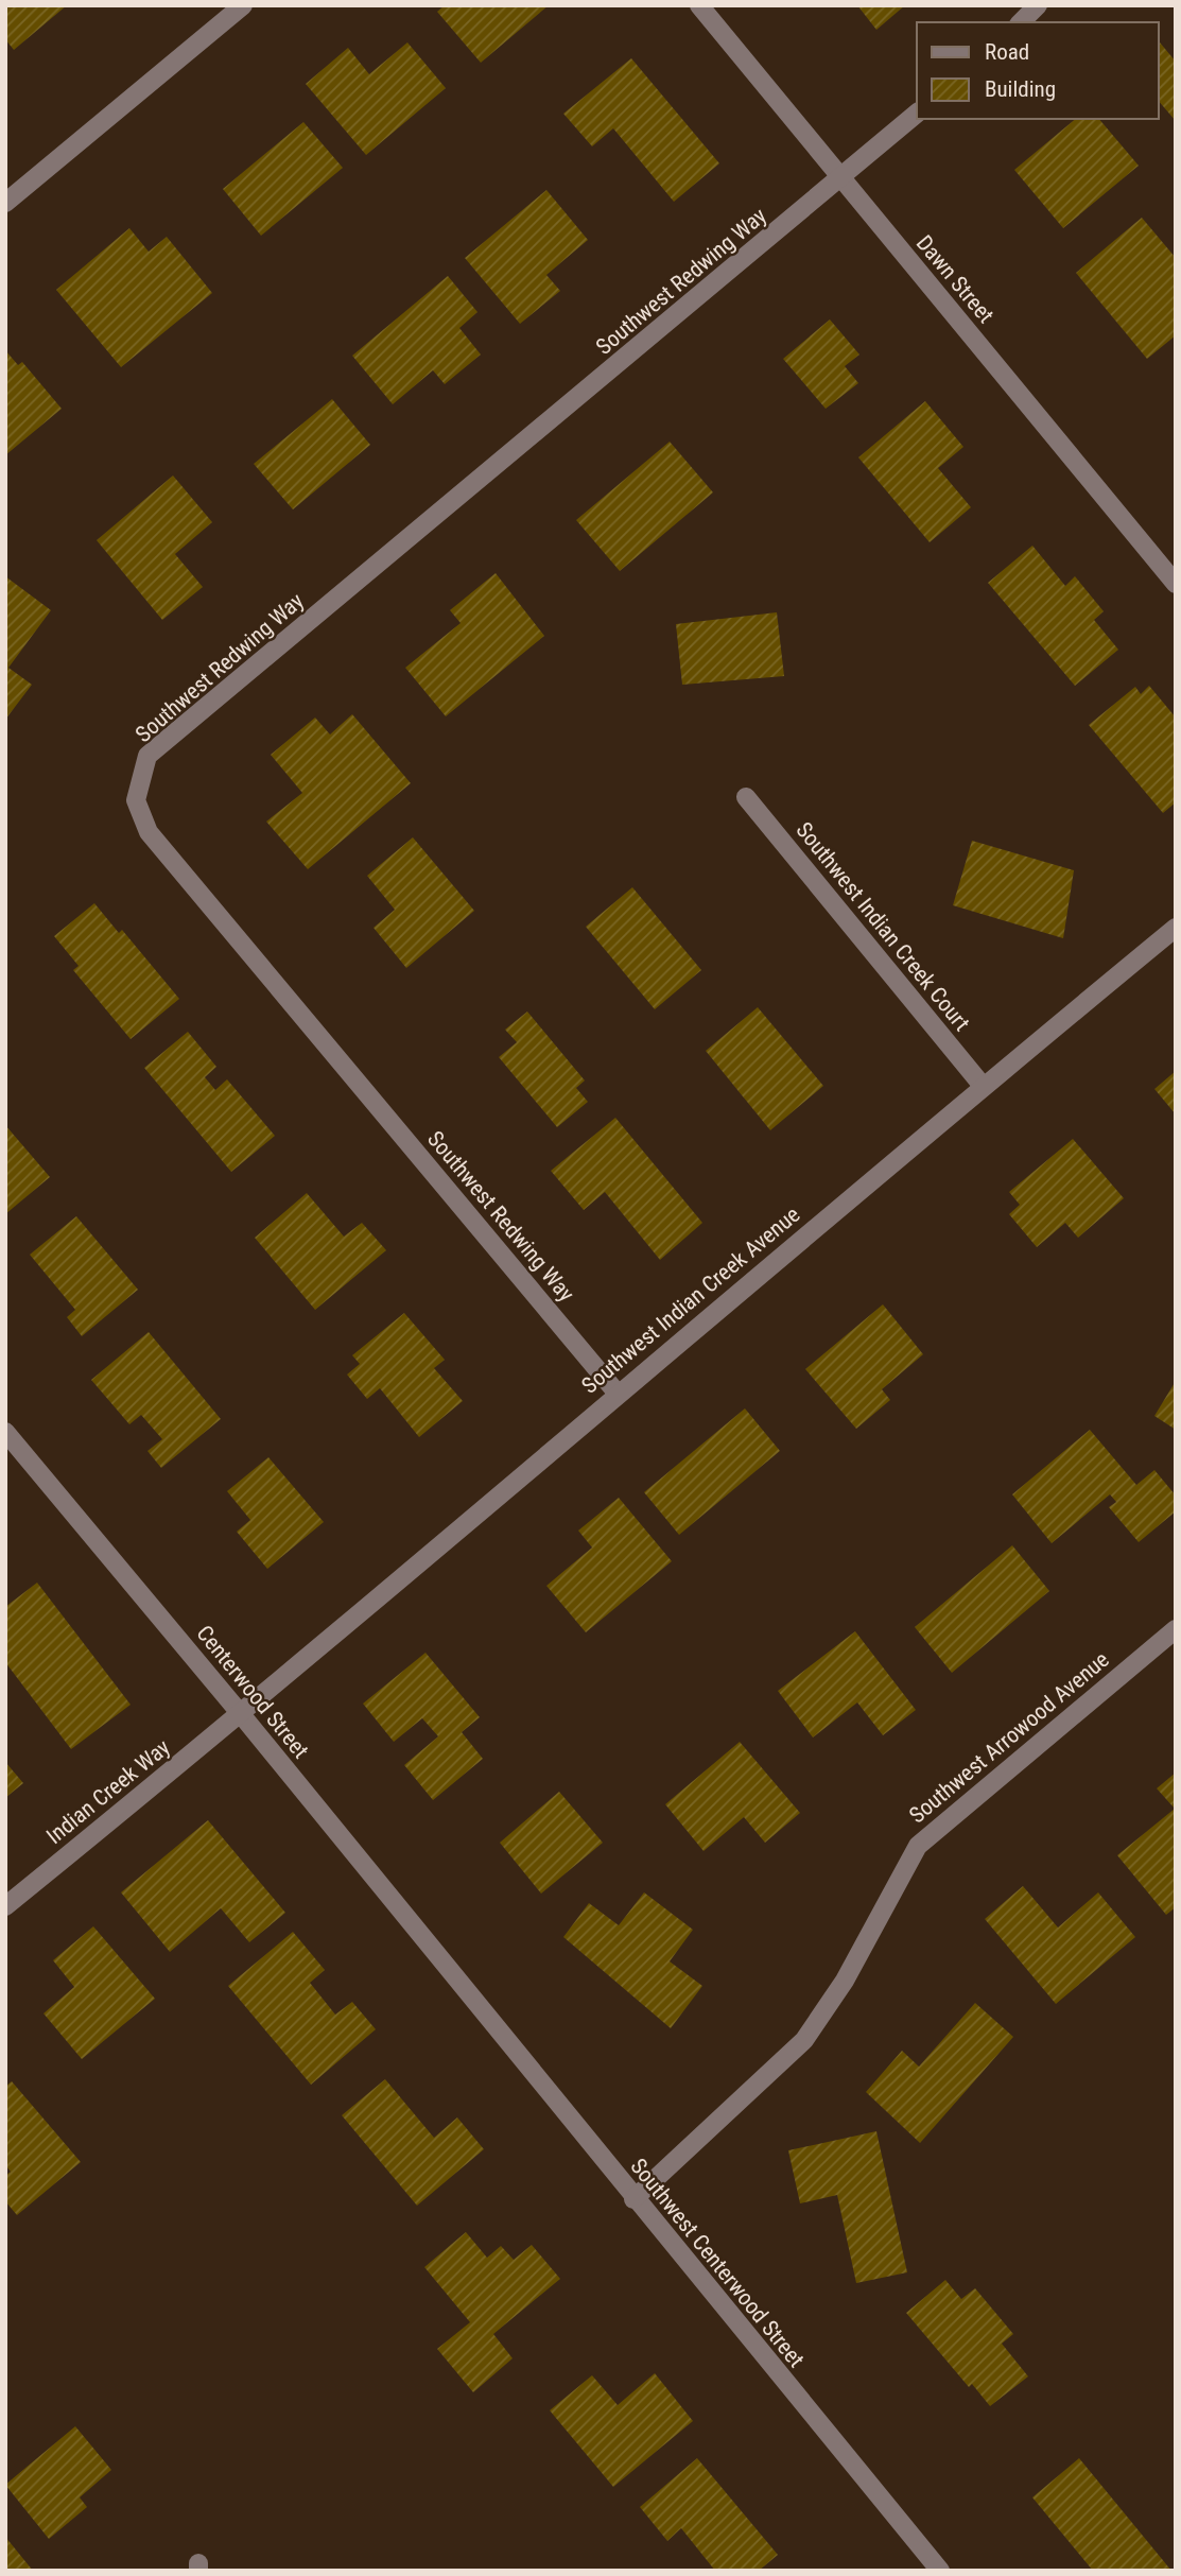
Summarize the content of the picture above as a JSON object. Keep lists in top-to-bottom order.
{
  "streets": {
    "street": [
      "Dawn Street",
      "Southwest Redwing Way",
      "Southwest Indian Creek Court",
      "Southwest Indian Creek Avenue",
      "Centerwood Street",
      "Southwest Arrowood Avenue",
      "Indian Creek Way",
      "Southwest Centerwood Street"
    ]
  },
  "crossings": [
    ["Dawn Street", "Southwest Redwing Way"],
    ["Southwest Redwing Way", "Southwest Indian Creek Avenue"],
    ["Southwest Indian Creek Court", "Southwest Indian Creek Avenue"],
    ["Southwest Indian Creek Avenue", "Centerwood Street"],
    ["Southwest Indian Creek Avenue", "Indian Creek Way"],
    ["Centerwood Street", "Indian Creek Way"],
    ["Centerwood Street", "Southwest Centerwood Street"],
    ["Southwest Arrowood Avenue", "Southwest Centerwood Street"]
  ],
  "legend": ["Road", "Building"]
}
